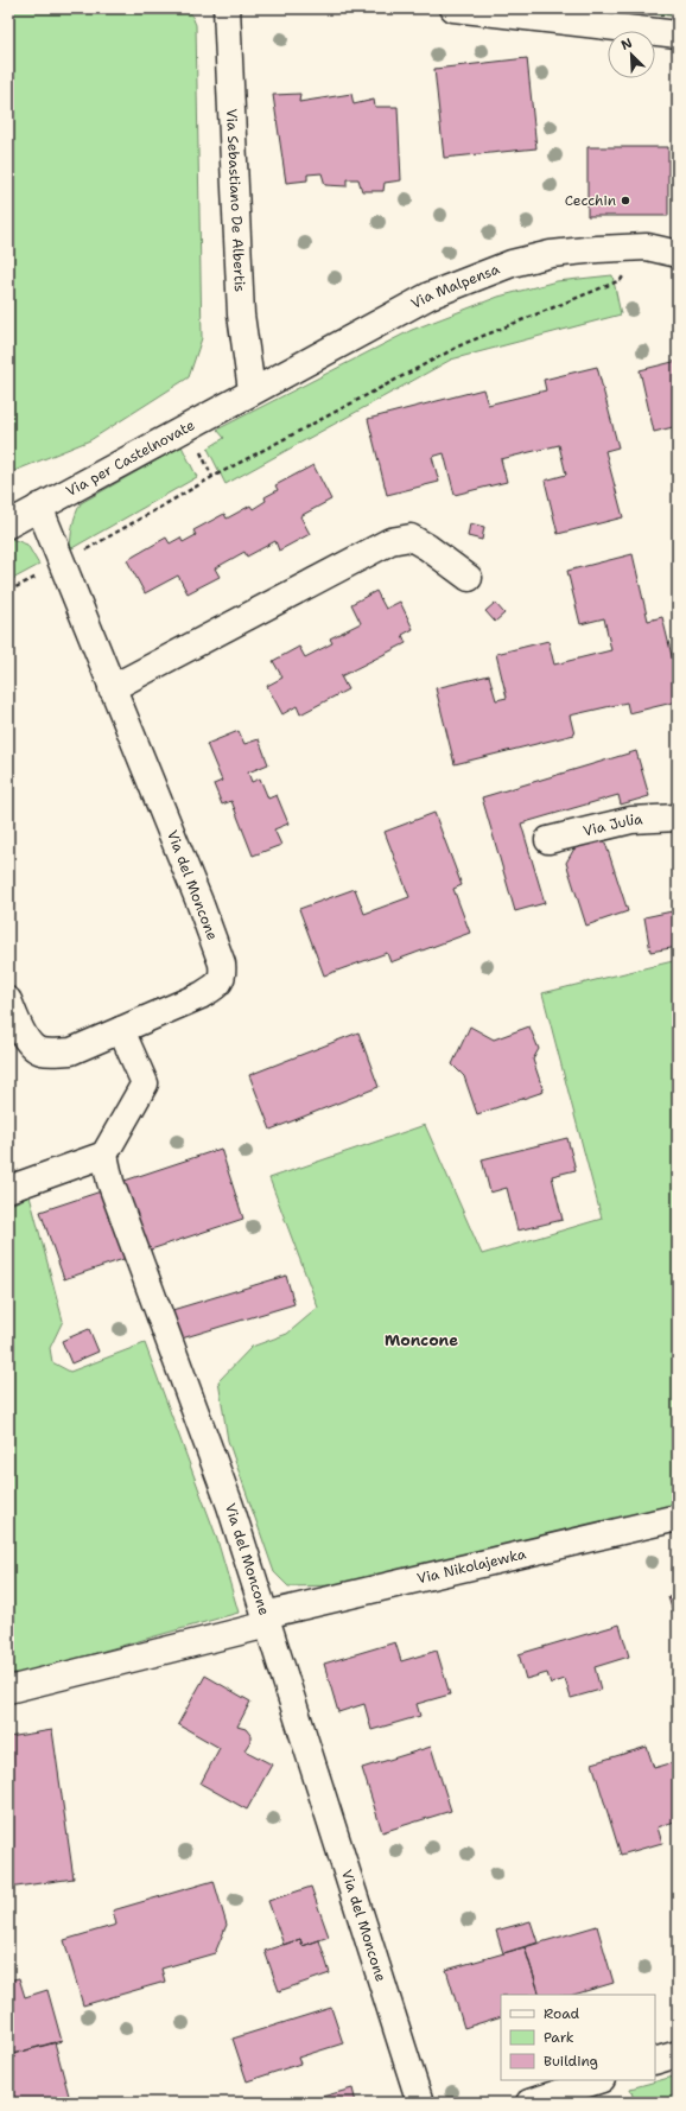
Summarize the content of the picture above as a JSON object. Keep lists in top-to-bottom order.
{
  "streets": {
    "street": [
      "Via Sebastiano De Albertis",
      "Via Malpensa",
      "Via per Castelnovate",
      "Via Julia",
      "Via del Moncone",
      "Via Nikolajewka"
    ]
  },
  "crossings": [
    ["Via Sebastiano De Albertis", "Via Malpensa"],
    ["Via Sebastiano De Albertis", "Via per Castelnovate"],
    ["Via Malpensa", "Via per Castelnovate"],
    ["Via per Castelnovate", "Via del Moncone"],
    ["Via del Moncone", "Via Nikolajewka"]
  ],
  "districts": ["Moncone"],
  "places": ["Cecchin"],
  "legend": ["Road", "Park", "Building"],
  "north": "top left"
}
